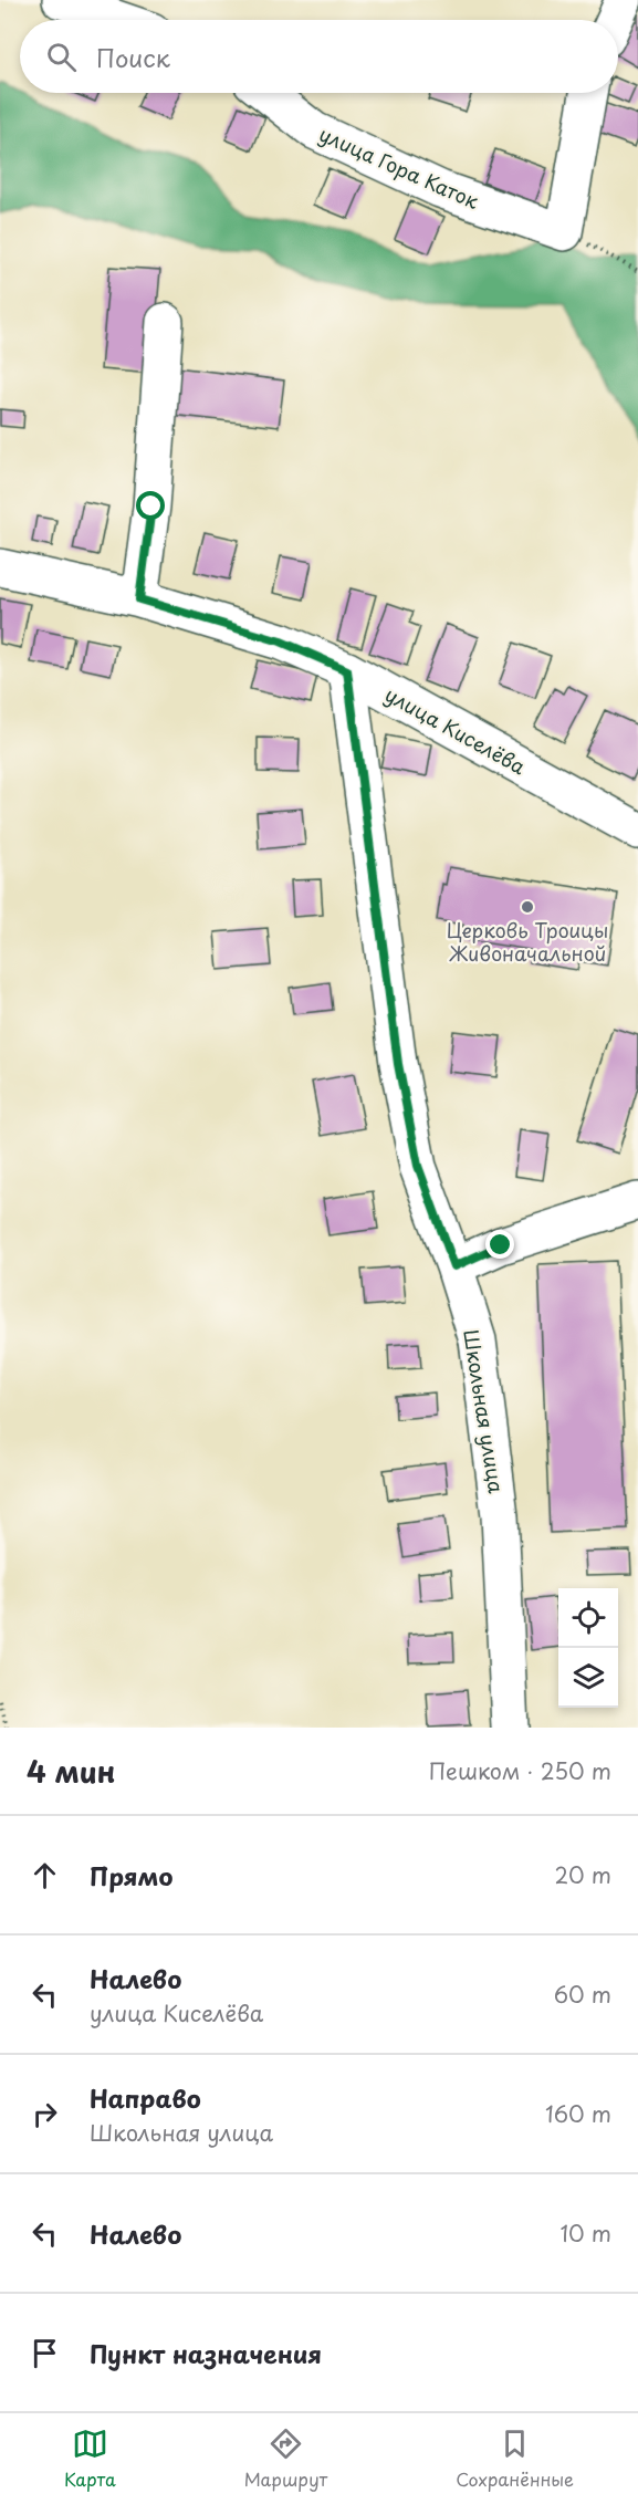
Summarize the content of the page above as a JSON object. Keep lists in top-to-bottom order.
{
  "streets": {
    "street": ["улица Гора Каток", "улица Киселёва", "Школьная улица"]
  },
  "crossings": [
    ["улица Киселёва", "Школьная улица"]
  ],
  "places": ["Церковь Троицы Живоначальной"],
  "page": {
    "search": "Поиск",
    "heading": ["4 мин", "Пешком · 250 m"],
    "list": [
      ["Прямо", "20 m"],
      ["Налево", "улица Киселёва", "60 m"],
      ["Направо", "Школьная улица", "160 m"],
      ["Налево", "10 m"],
      "Пункт назначения"
    ],
    "nav": ["Карта", "Маршрут", "Сохранённые"]
  }
}
